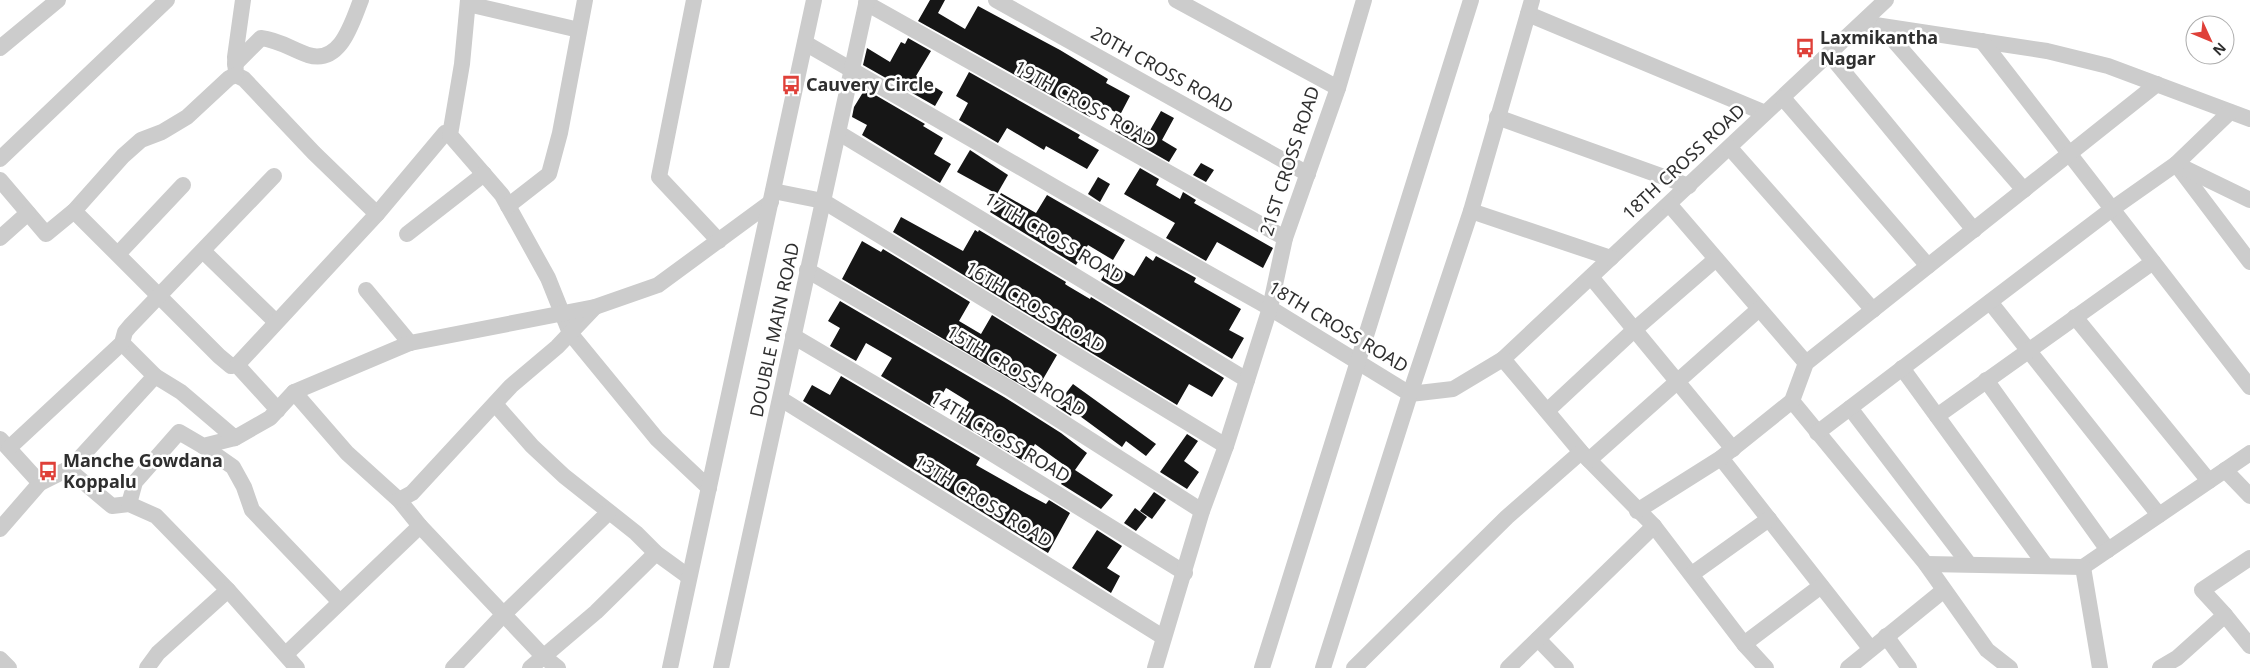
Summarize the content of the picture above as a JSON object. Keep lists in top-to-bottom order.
{
  "streets": {
    "street": [
      "20TH CROSS ROAD",
      "19TH CROSS ROAD",
      "21ST CROSS ROAD",
      "18TH CROSS ROAD",
      "17TH CROSS ROAD",
      "16TH CROSS ROAD",
      "DOUBLE MAIN ROAD",
      "15TH CROSS ROAD",
      "14TH CROSS ROAD",
      "13TH CROSS ROAD"
    ]
  },
  "crossings": [
    ["20TH CROSS ROAD", "21ST CROSS ROAD"],
    ["19TH CROSS ROAD", "21ST CROSS ROAD"],
    ["19TH CROSS ROAD", "DOUBLE MAIN ROAD"],
    ["21ST CROSS ROAD", "18TH CROSS ROAD"],
    ["21ST CROSS ROAD", "17TH CROSS ROAD"],
    ["21ST CROSS ROAD", "16TH CROSS ROAD"],
    ["21ST CROSS ROAD", "15TH CROSS ROAD"],
    ["21ST CROSS ROAD", "14TH CROSS ROAD"],
    ["21ST CROSS ROAD", "13TH CROSS ROAD"],
    ["18TH CROSS ROAD", "DOUBLE MAIN ROAD"],
    ["17TH CROSS ROAD", "DOUBLE MAIN ROAD"],
    ["16TH CROSS ROAD", "DOUBLE MAIN ROAD"],
    ["DOUBLE MAIN ROAD", "15TH CROSS ROAD"],
    ["DOUBLE MAIN ROAD", "14TH CROSS ROAD"],
    ["DOUBLE MAIN ROAD", "13TH CROSS ROAD"]
  ],
  "places": {
    "bus stop": ["Laxmikantha Nagar", "Cauvery Circle", "Manche Gowdana Koppalu"]
  },
  "north": "bottom right"
}
